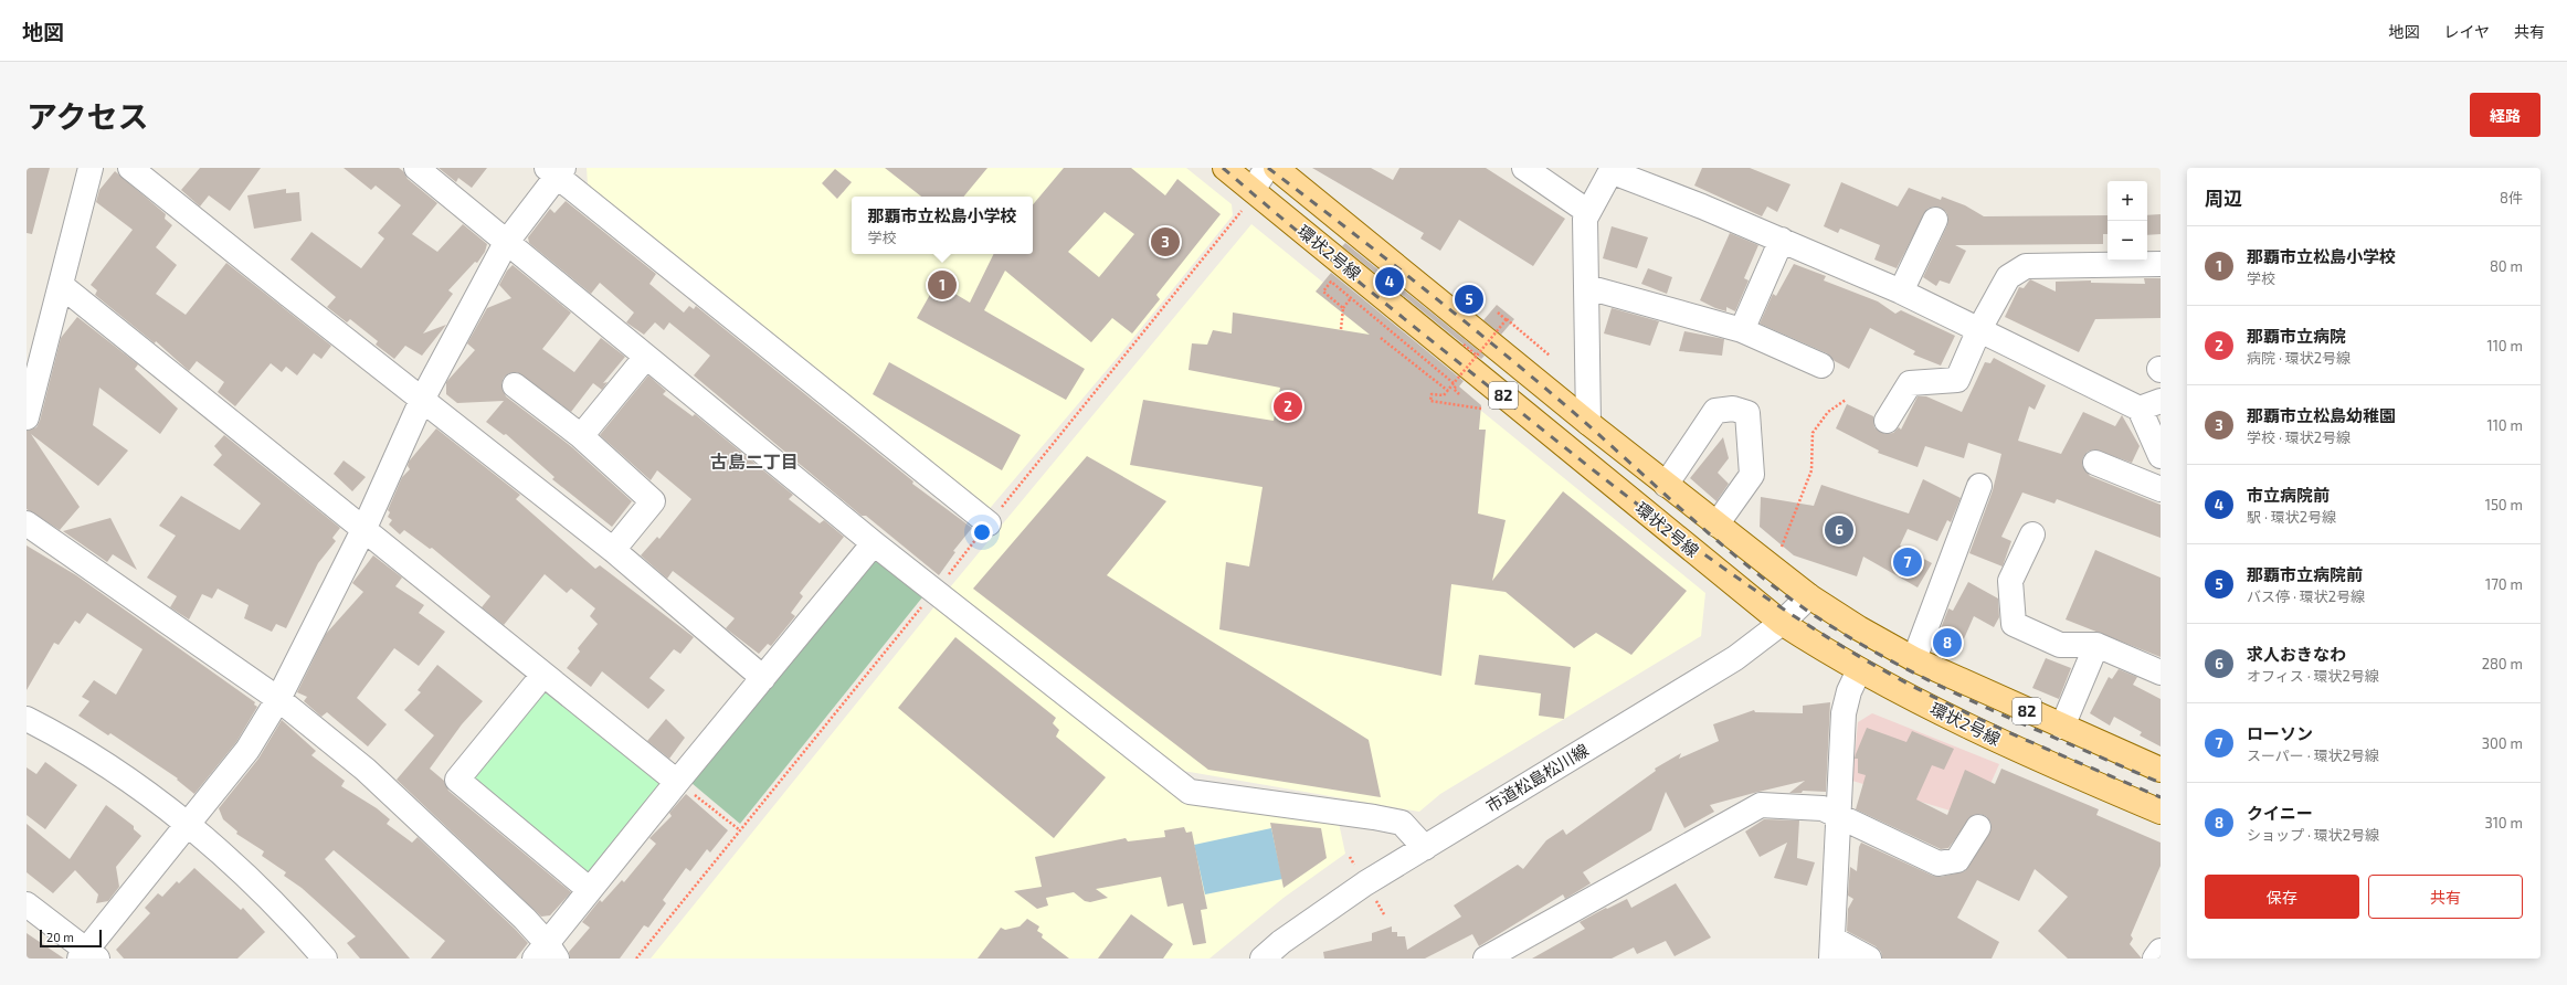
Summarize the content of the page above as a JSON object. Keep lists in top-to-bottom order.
{
  "streets": {
    "main road": ["環状2号線", "82"],
    "street": ["市道松島松川線"]
  },
  "crossings": [
    ["環状2号線", "市道松島松川線"]
  ],
  "districts": ["古島二丁目"],
  "scale_bar": "20 m",
  "page": {
    "header": "地図",
    "nav": ["地図", "レイヤ", "共有"],
    "title": "アクセス",
    "buttons": [
      "経路",
      ["保存", "共有"]
    ],
    "heading": ["周辺", "8件"],
    "map_buttons": ["+", "−"],
    "popup": ["那覇市立松島小学校", "学校"],
    "pins": [
      "3",
      "4",
      "1",
      "5",
      "2",
      "6",
      "7",
      "8"
    ],
    "list": [
      {
        "mark": "1",
        "name": "那覇市立松島小学校",
        "note": "学校",
        "value": "80 m"
      },
      {
        "mark": "2",
        "name": "那覇市立病院",
        "note": "病院 · 環状2号線",
        "value": "110 m"
      },
      {
        "mark": "3",
        "name": "那覇市立松島幼稚園",
        "note": "学校 · 環状2号線",
        "value": "110 m"
      },
      {
        "mark": "4",
        "name": "市立病院前",
        "note": "駅 · 環状2号線",
        "value": "150 m"
      },
      {
        "mark": "5",
        "name": "那覇市立病院前",
        "note": "バス停 · 環状2号線",
        "value": "170 m"
      },
      {
        "mark": "6",
        "name": "求人おきなわ",
        "note": "オフィス · 環状2号線",
        "value": "280 m"
      },
      {
        "mark": "7",
        "name": "ローソン",
        "note": "スーパー · 環状2号線",
        "value": "300 m"
      },
      {
        "mark": "8",
        "name": "クイニー",
        "note": "ショップ · 環状2号線",
        "value": "310 m"
      }
    ],
    "scale": "20 m"
  }
}
